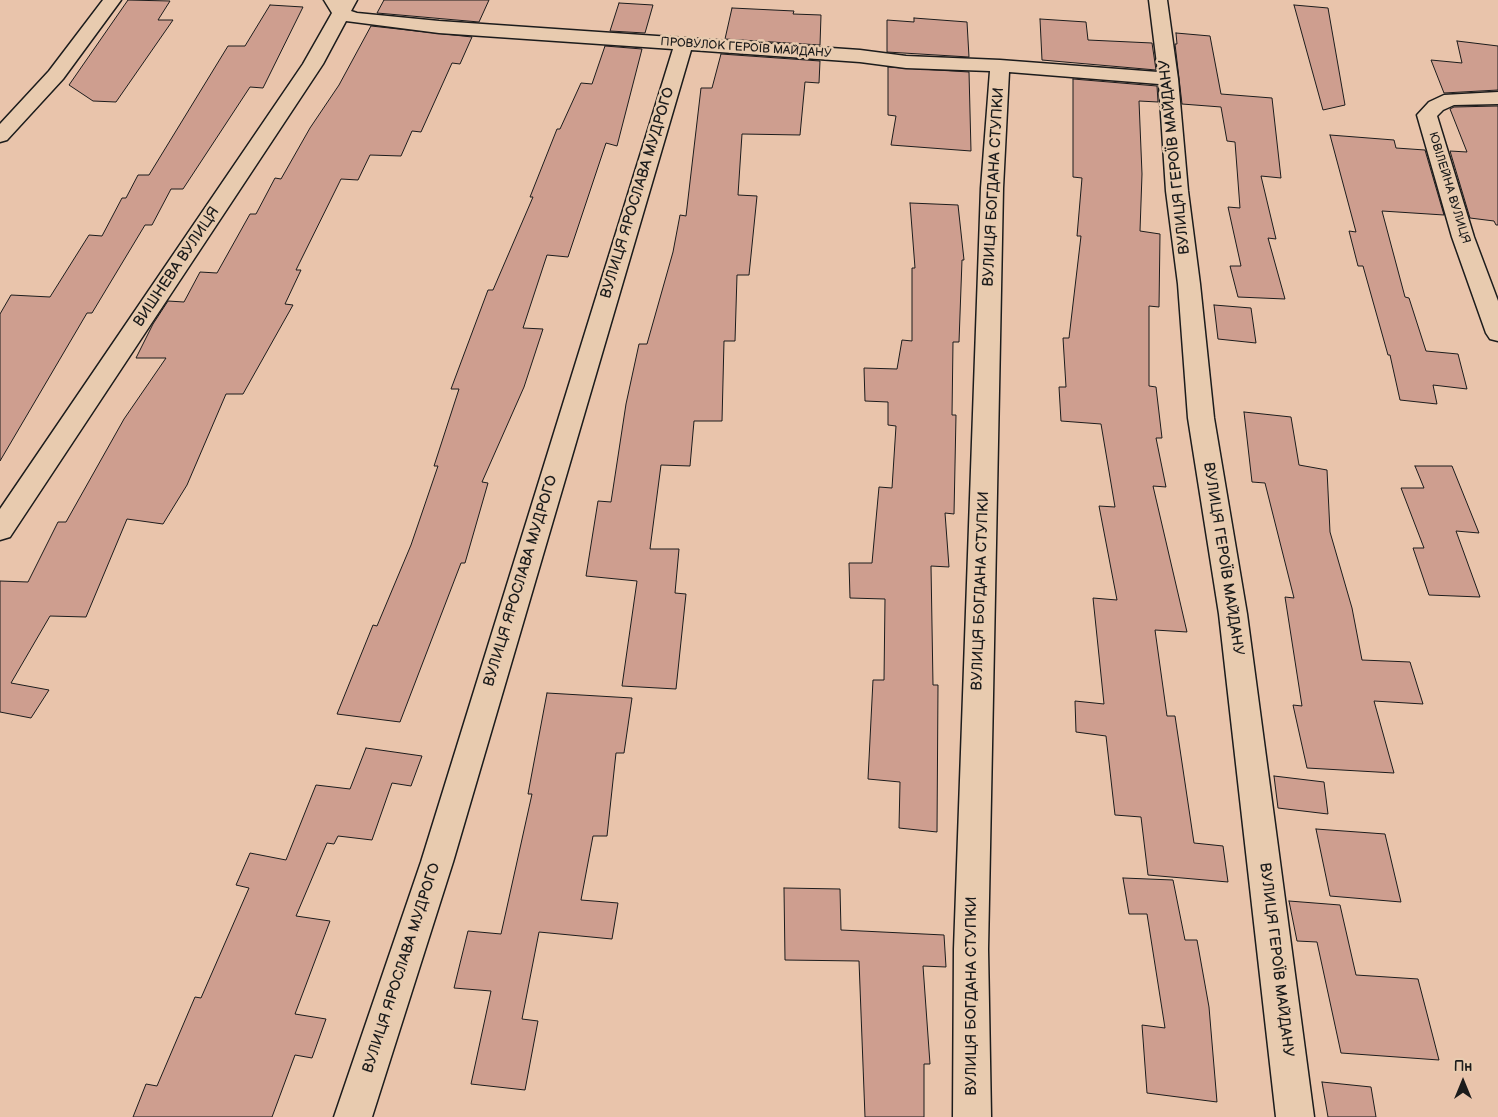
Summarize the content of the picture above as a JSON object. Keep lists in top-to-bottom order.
{
  "streets": {
    "street": [
      "ПРОВУЛОК ГЕРОЇВ МАЙДАНУ",
      "ВУЛИЦЯ ГЕРОЇВ МАЙДАНУ",
      "ВУЛИЦЯ БОГДАНА СТУПКИ",
      "ЮВІЛЕЙНА ВУЛИЦЯ",
      "ВУЛИЦЯ ЯРОСЛАВА МУДРОГО",
      "ВИШНЕВА ВУЛИЦЯ"
    ]
  },
  "crossings": [
    ["ПРОВУЛОК ГЕРОЇВ МАЙДАНУ", "ВУЛИЦЯ ГЕРОЇВ МАЙДАНУ"],
    ["ПРОВУЛОК ГЕРОЇВ МАЙДАНУ", "ВУЛИЦЯ БОГДАНА СТУПКИ"],
    ["ПРОВУЛОК ГЕРОЇВ МАЙДАНУ", "ВУЛИЦЯ ЯРОСЛАВА МУДРОГО"],
    ["ПРОВУЛОК ГЕРОЇВ МАЙДАНУ", "ВИШНЕВА ВУЛИЦЯ"]
  ],
  "north": "top"
}
